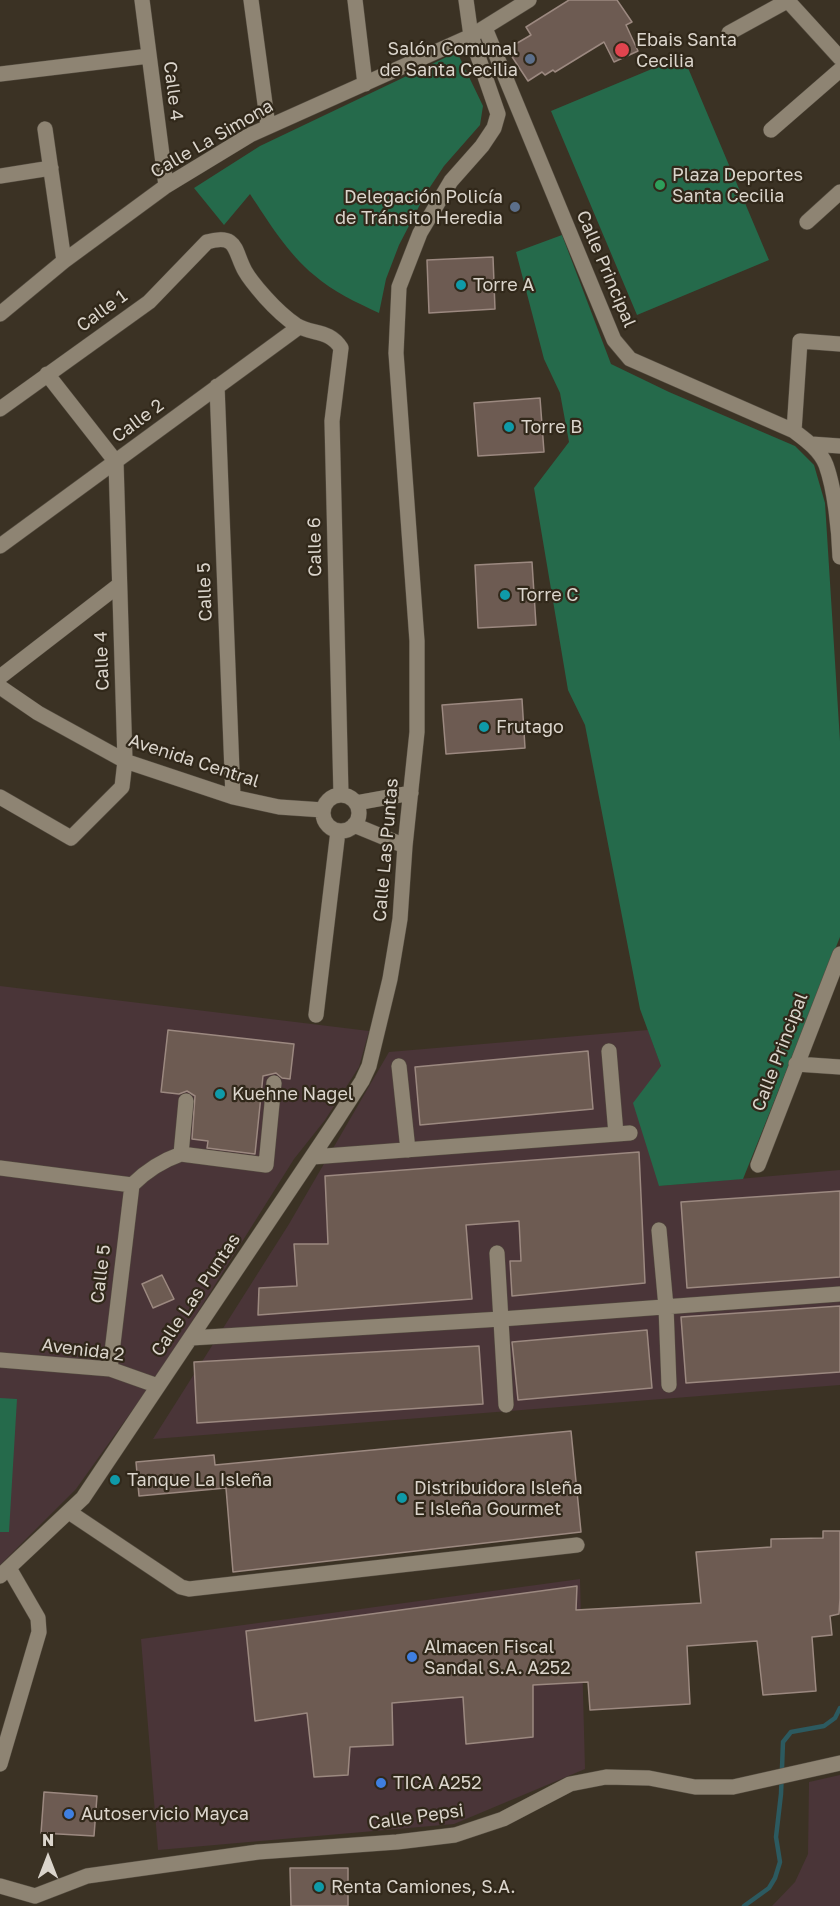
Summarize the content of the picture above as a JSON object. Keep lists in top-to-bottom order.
{
  "streets": {
    "street": [
      "Calle 4",
      "Calle La Simona",
      "Calle Principal",
      "Calle 1",
      "Calle 2",
      "Calle 6",
      "Calle 5",
      "Avenida Central",
      "Calle Las Puntas",
      "Avenida 2",
      "Calle Pepsi"
    ]
  },
  "crossings": [
    ["Calle 4", "Calle La Simona"],
    ["Calle 4", "Calle 2"],
    ["Calle 4", "Avenida Central"],
    ["Calle La Simona", "Calle Principal"],
    ["Calle La Simona", "Calle Las Puntas"],
    ["Calle 1", "Calle 2"],
    ["Calle 1", "Calle 6"],
    ["Calle 2", "Calle 6"],
    ["Calle 2", "Calle 5"],
    ["Calle 6", "Avenida Central"],
    ["Calle 5", "Avenida Central"],
    ["Calle 5", "Avenida 2"],
    ["Calle Las Puntas", "Avenida 2"]
  ],
  "places": [
    "Ebais Santa Cecilia",
    "Salón Comunal de Santa Cecilia",
    "Plaza Deportes Santa Cecilia",
    "Delegación Policía de Tránsito Heredia",
    "Torre A",
    "Torre B",
    "Torre C",
    "Frutago",
    "Kuehne Nagel",
    "Tanque La Isleña",
    "Distribuidora Isleña E Isleña Gourmet",
    "Almacen Fiscal Sandal S.A. A252",
    "TICA A252",
    "Autoservicio Mayca",
    "Renta Camiones, S.A."
  ],
  "north": "top"
}
